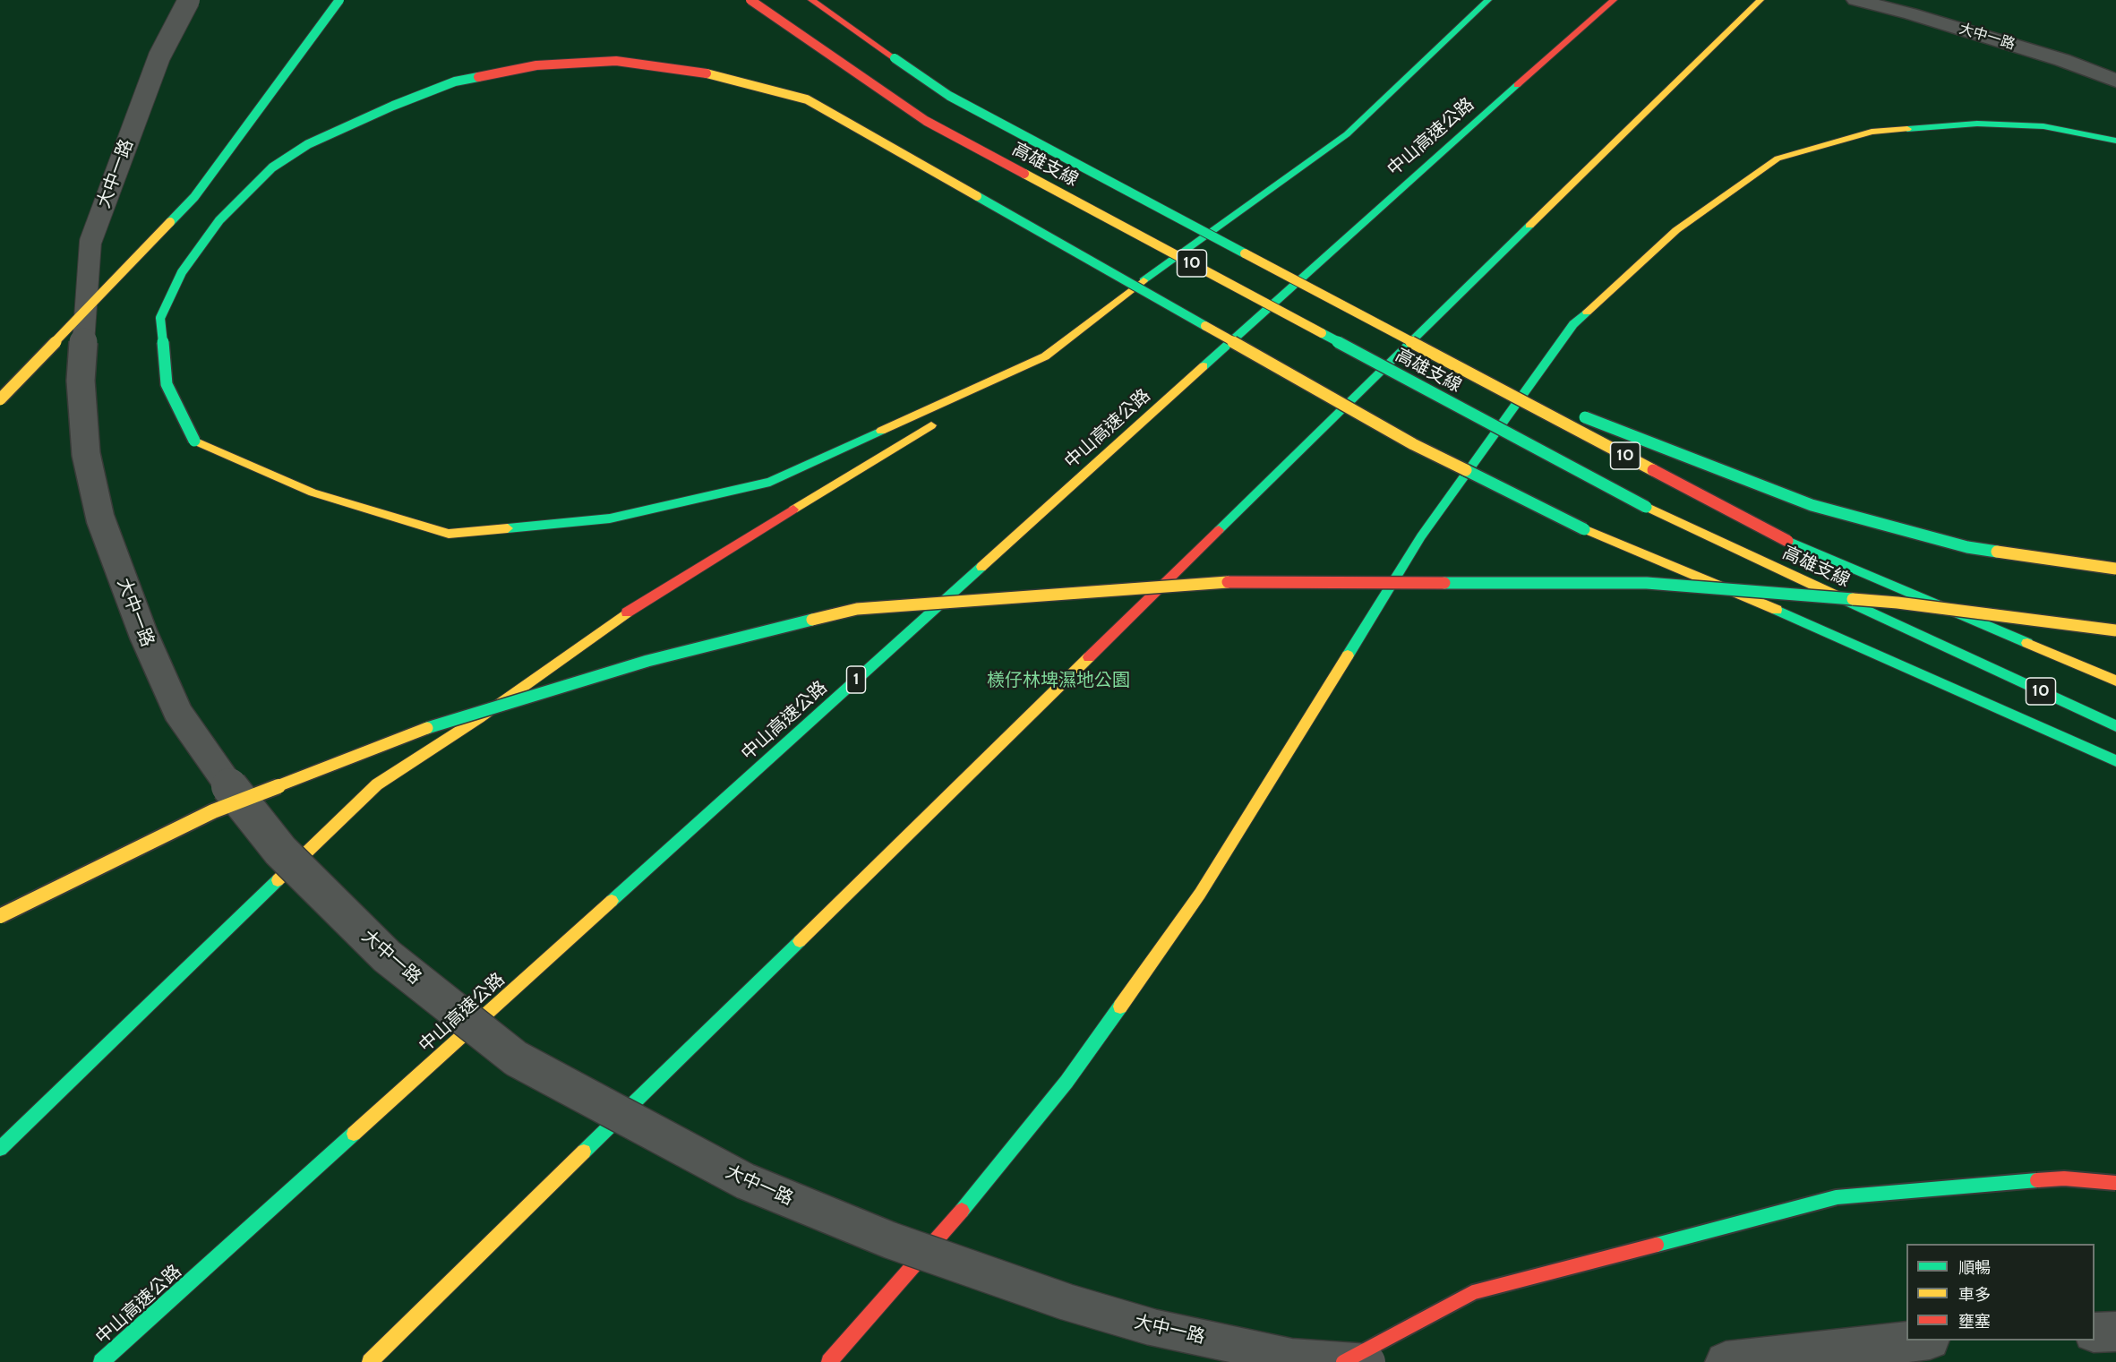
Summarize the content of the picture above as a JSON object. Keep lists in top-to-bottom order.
{
  "streets": {
    "highway": [
      "中山高速公路",
      "高雄支線",
      "10",
      "1"
    ],
    "street": ["大中一路"]
  },
  "parks": ["檨仔林埤濕地公園"],
  "legend": ["順暢", "車多", "壅塞"]
}
